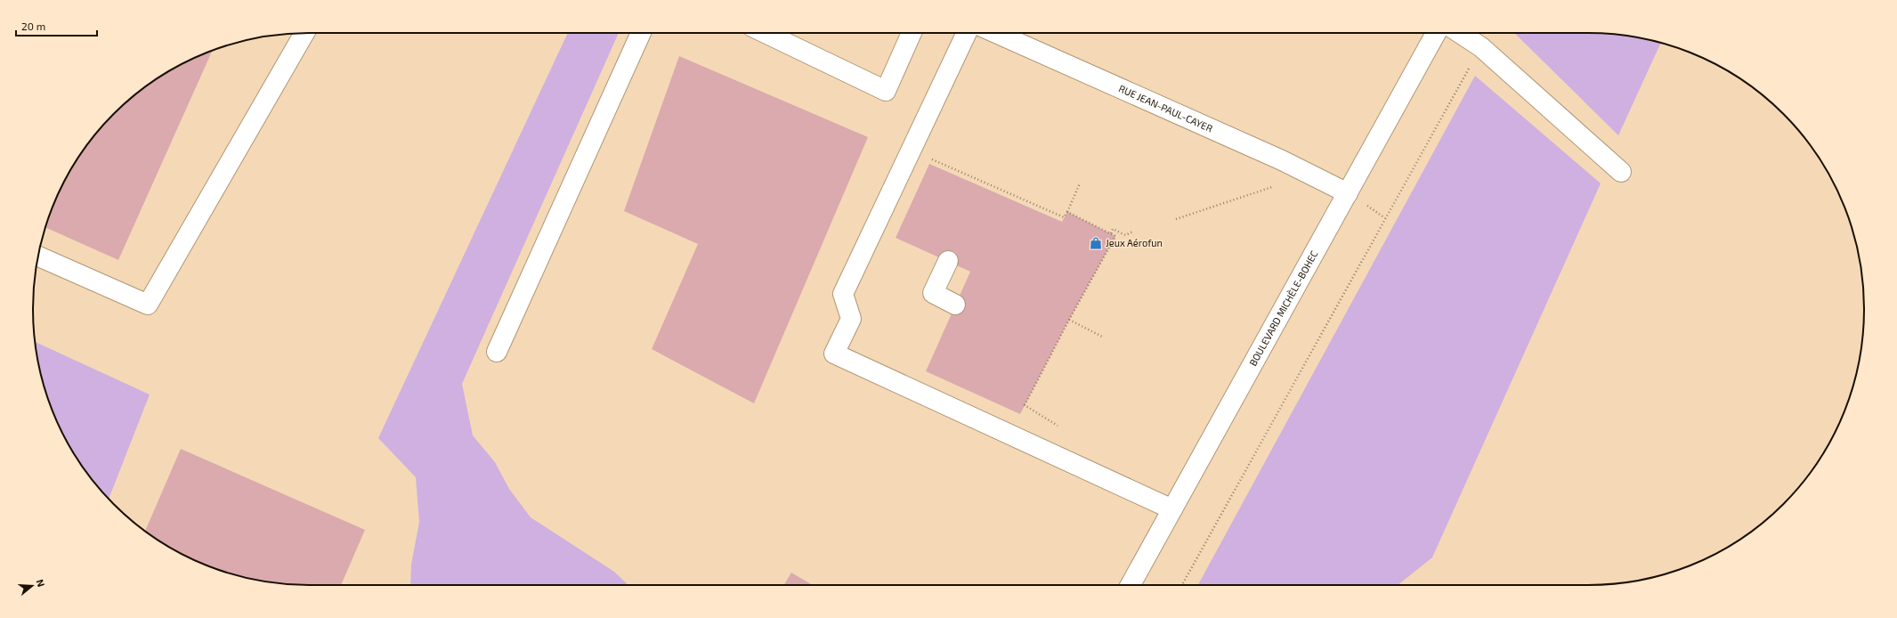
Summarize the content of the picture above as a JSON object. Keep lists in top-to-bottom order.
{
  "streets": {
    "street": ["RUE JEAN-PAUL-CAYER", "BOULEVARD MICHÈLE-BOHEC"]
  },
  "crossings": [
    ["RUE JEAN-PAUL-CAYER", "BOULEVARD MICHÈLE-BOHEC"]
  ],
  "places": {
    "shop": ["Jeux Aérofun"]
  },
  "scale_bar": "20 m",
  "north": "right"
}
